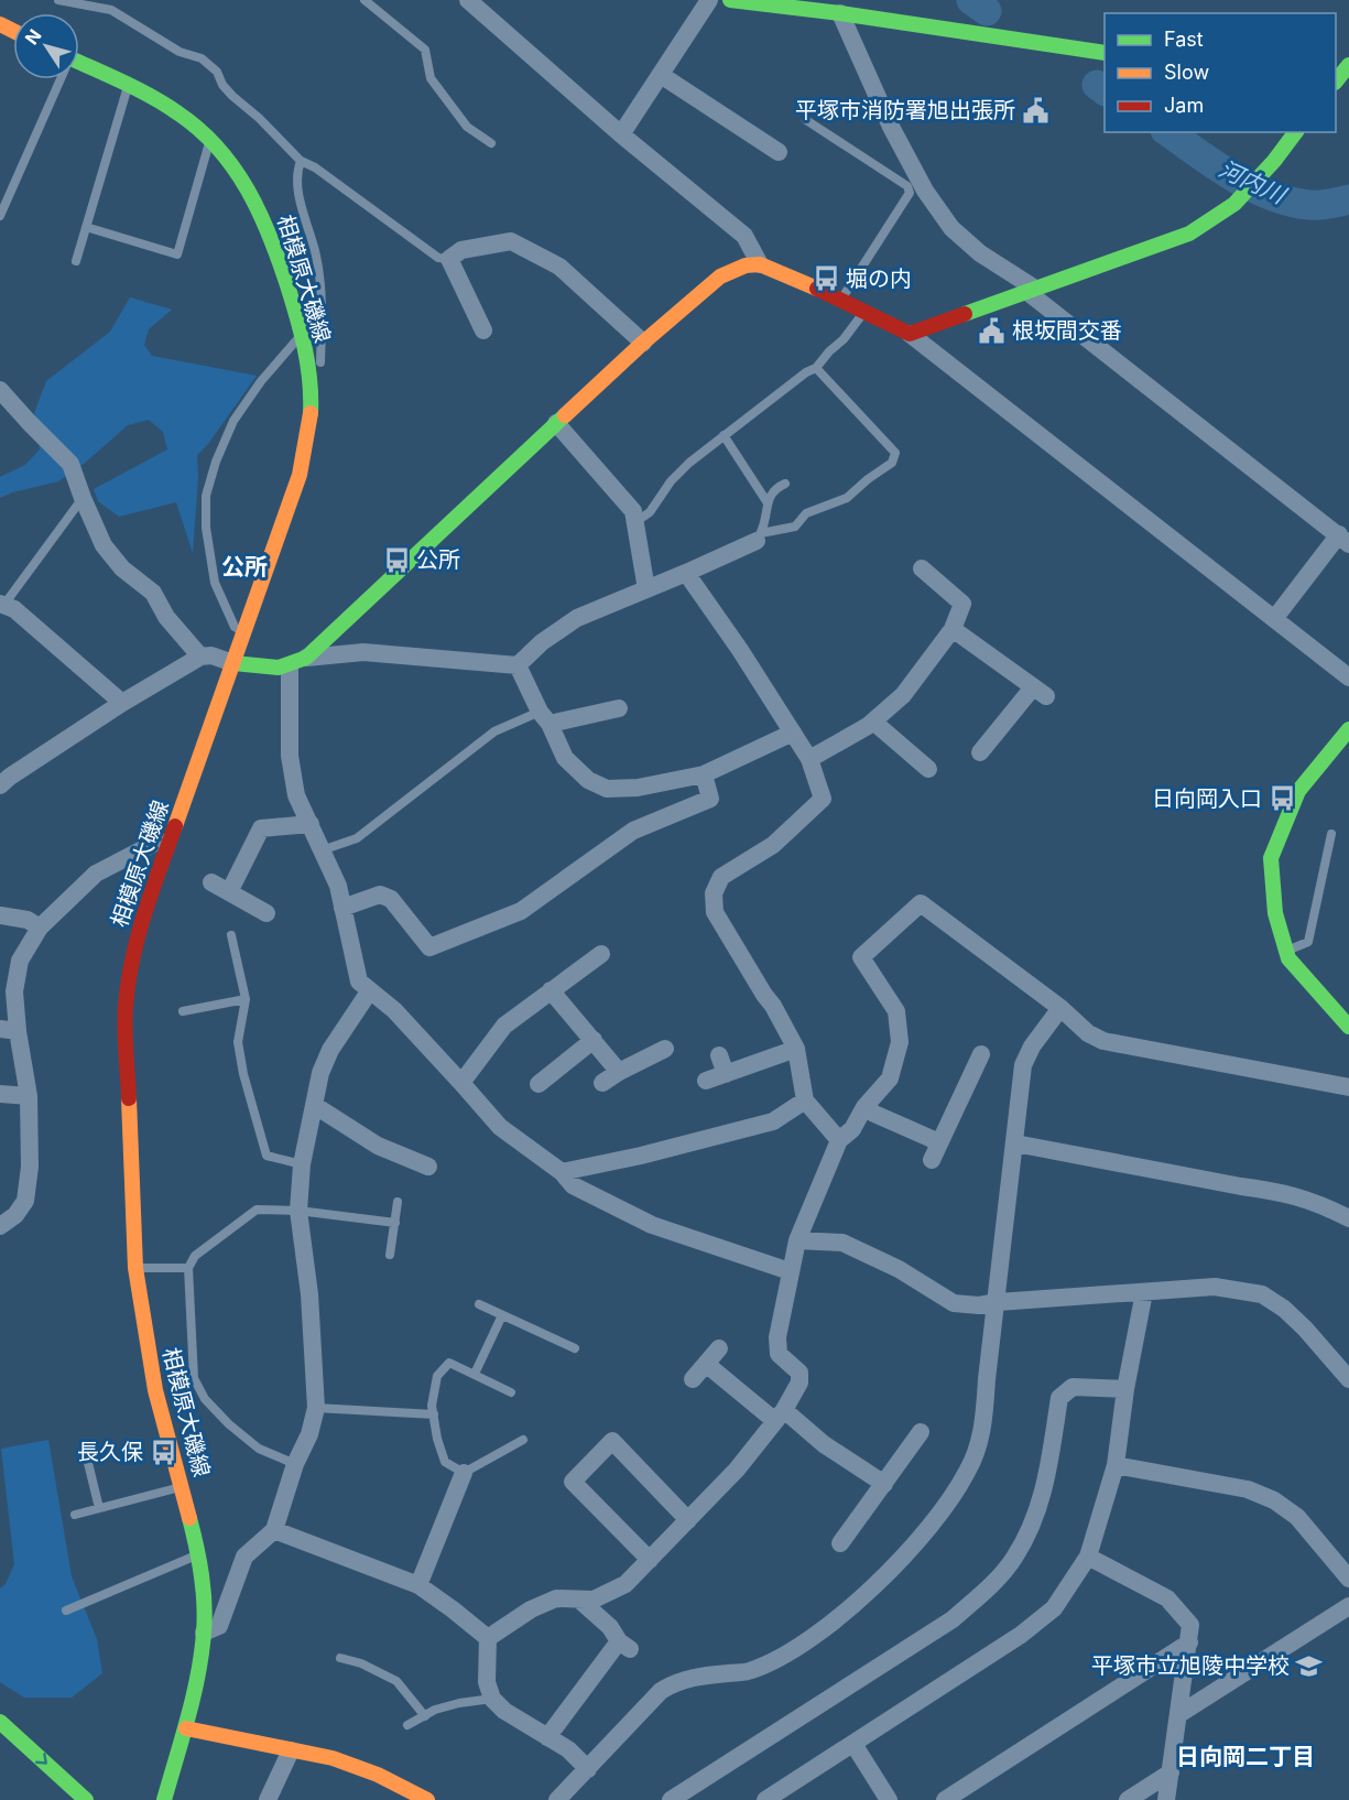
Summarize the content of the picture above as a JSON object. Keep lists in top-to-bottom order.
{
  "streets": {
    "main road": ["相模原大磯線"]
  },
  "districts": ["公所", "日向岡二丁目"],
  "water": ["河内川"],
  "places": {
    "public building": ["平塚市消防署旭出張所", "根坂間交番"],
    "bus stop": [
      "堀の内",
      "公所",
      "日向岡入口",
      "長久保"
    ],
    "school or university": ["平塚市立旭陵中学校"]
  },
  "legend": ["Fast", "Slow", "Jam"],
  "north": "top left"
}
